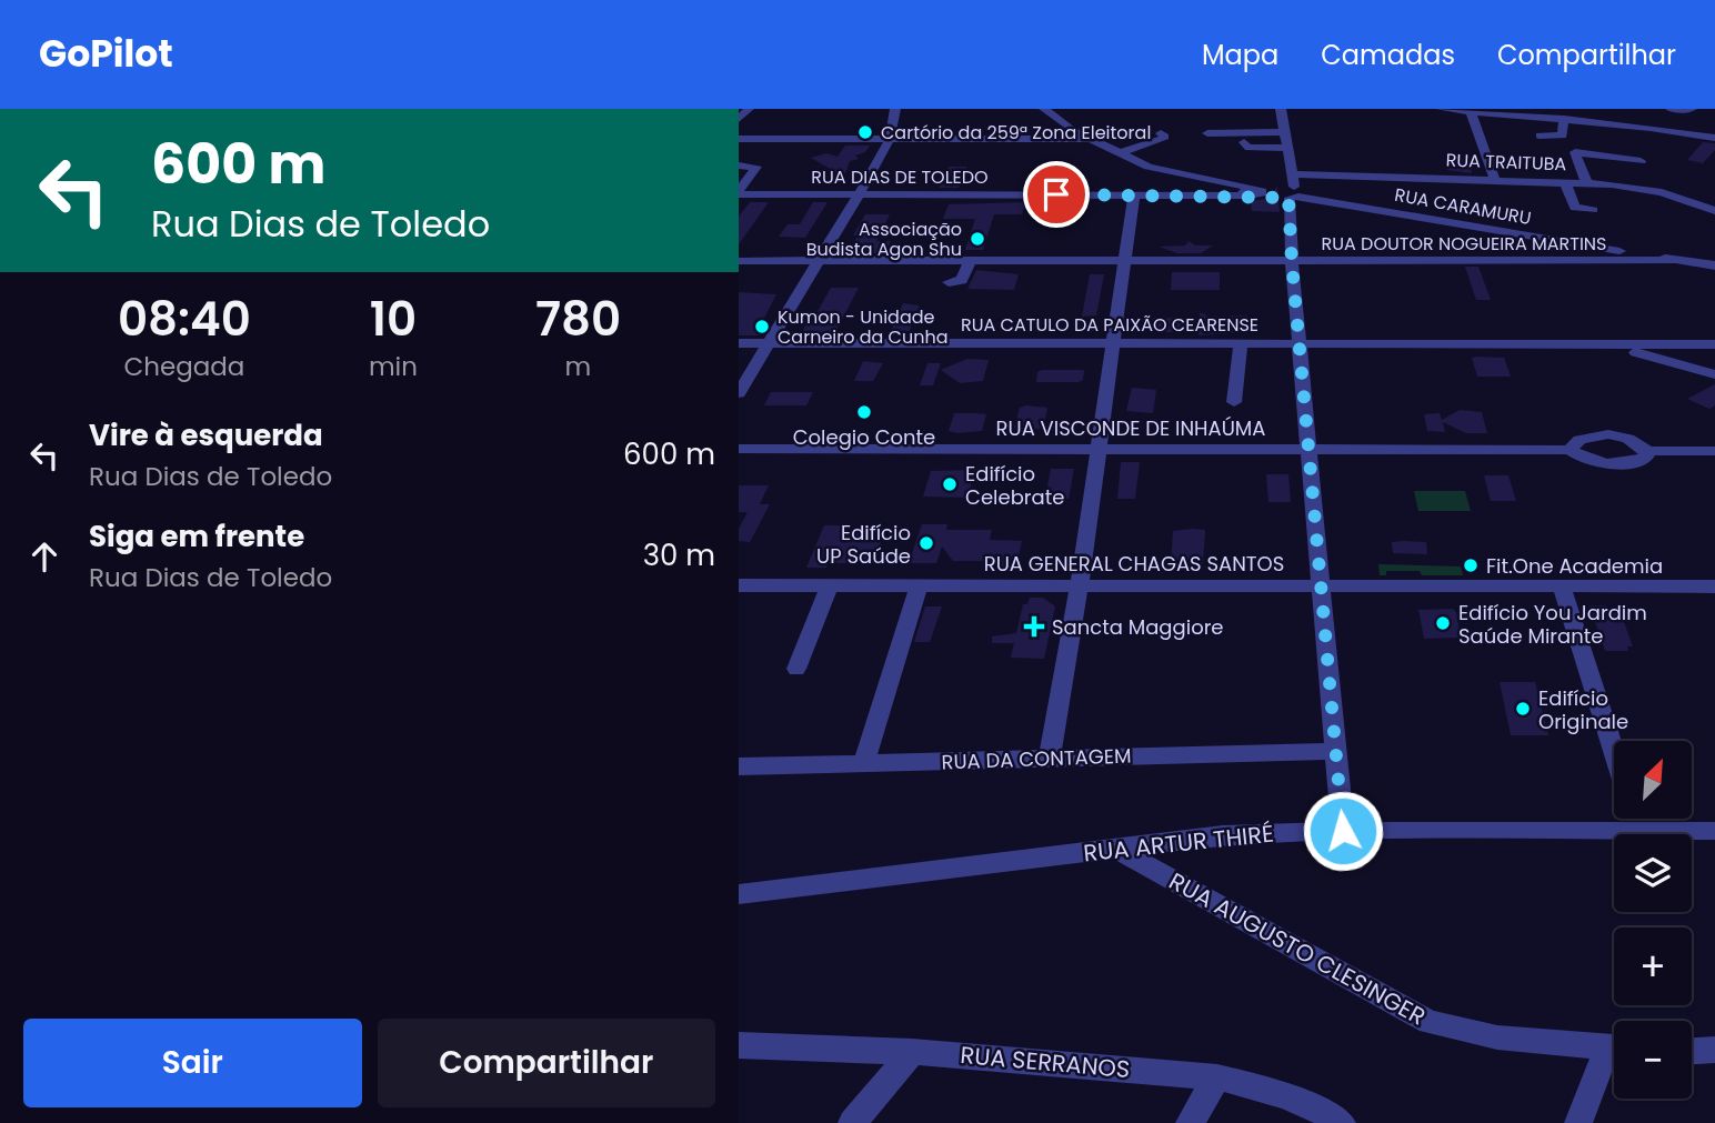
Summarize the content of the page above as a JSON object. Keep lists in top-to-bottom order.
{
  "streets": {
    "street": [
      "RUA TRAITUBA",
      "RUA DIAS DE TOLEDO",
      "RUA CARAMURU",
      "RUA DOUTOR NOGUEIRA MARTINS",
      "RUA CATULO DA PAIXÃO CEARENSE",
      "RUA VISCONDE DE INHAÚMA",
      "RUA GENERAL CHAGAS SANTOS",
      "RUA DA CONTAGEM",
      "RUA ARTUR THIRÉ",
      "RUA AUGUSTO CLESINGER",
      "RUA SERRANOS"
    ]
  },
  "crossings": [
    ["RUA DIAS DE TOLEDO", "RUA CARAMURU"],
    ["RUA CARAMURU", "RUA DOUTOR NOGUEIRA MARTINS"],
    ["RUA ARTUR THIRÉ", "RUA AUGUSTO CLESINGER"]
  ],
  "places": {
    "other": [
      "Cartório da 259ª Zona Eleitoral",
      "Associação Budista Agon Shu",
      "Kumon - Unidade Carneiro da Cunha",
      "Colegio Conte",
      "Edifício Celebrate",
      "Edifício UP Saúde",
      "Fit.One Academia",
      "Edifício You Jardim Saúde Mirante",
      "Edifício Originale"
    ],
    "health": ["Sancta Maggiore"]
  },
  "north": "top right",
  "page": {
    "header": "GoPilot",
    "nav": ["Mapa", "Camadas", "Compartilhar"],
    "turn": ["600 m", "Rua Dias de Toledo"],
    "eta": [
      "08:40",
      "Chegada",
      "10",
      "min",
      "780",
      "m"
    ],
    "list": [
      {
        "name": "Vire à esquerda",
        "note": "Rua Dias de Toledo",
        "value": "600 m"
      },
      {
        "name": "Siga em frente",
        "note": "Rua Dias de Toledo",
        "value": "30 m"
      }
    ],
    "map_buttons": ["+", "−"],
    "buttons": ["Sair", "Compartilhar"]
  }
}
